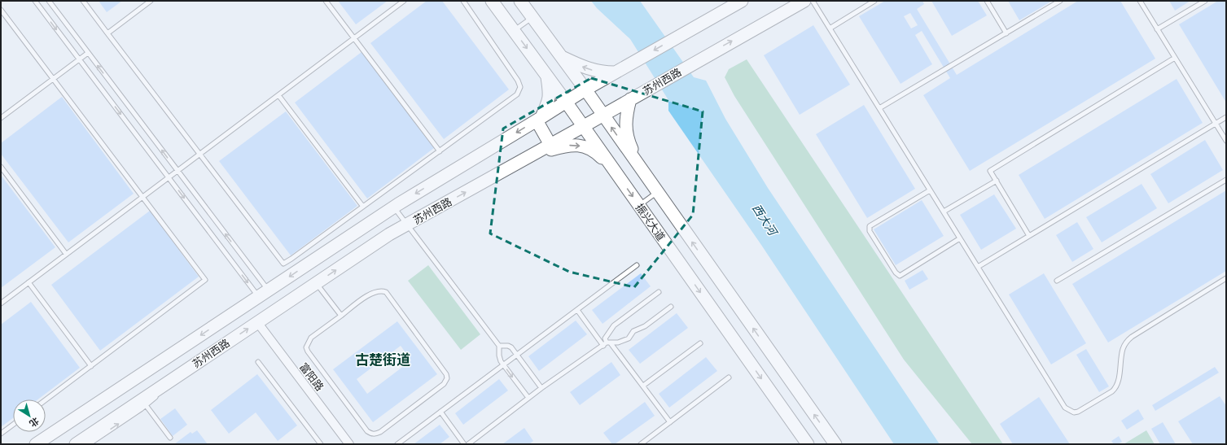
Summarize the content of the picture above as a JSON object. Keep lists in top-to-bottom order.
{
  "streets": {
    "main road": ["苏州西路", "振兴大道"],
    "street": ["富阳路"]
  },
  "crossings": [
    ["苏州西路", "振兴大道"],
    ["苏州西路", "富阳路"]
  ],
  "districts": ["古楚街道"],
  "water": ["西大河"],
  "north": "bottom right"
}
